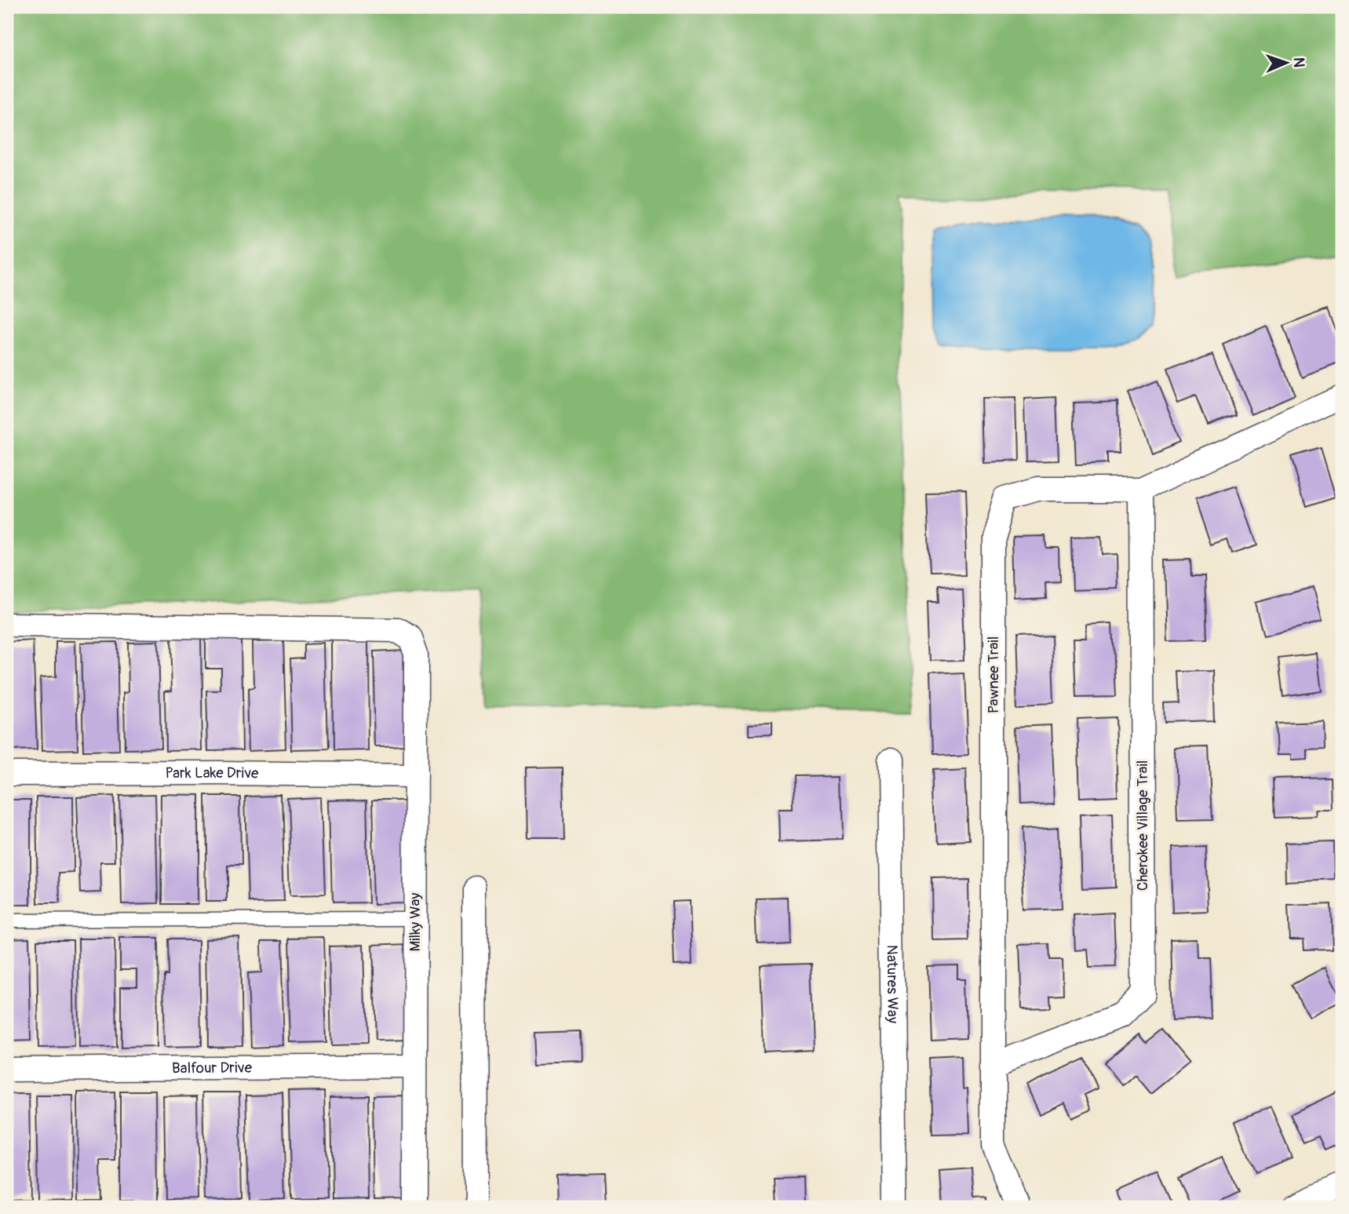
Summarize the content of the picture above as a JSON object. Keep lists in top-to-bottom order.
{
  "streets": {
    "street": [
      "Pawnee Trail",
      "Park Lake Drive",
      "Cherokee Village Trail",
      "Milky Way",
      "Natures Way",
      "Balfour Drive"
    ]
  },
  "crossings": [
    ["Pawnee Trail", "Cherokee Village Trail"],
    ["Park Lake Drive", "Milky Way"],
    ["Milky Way", "Balfour Drive"]
  ],
  "north": "right"
}
